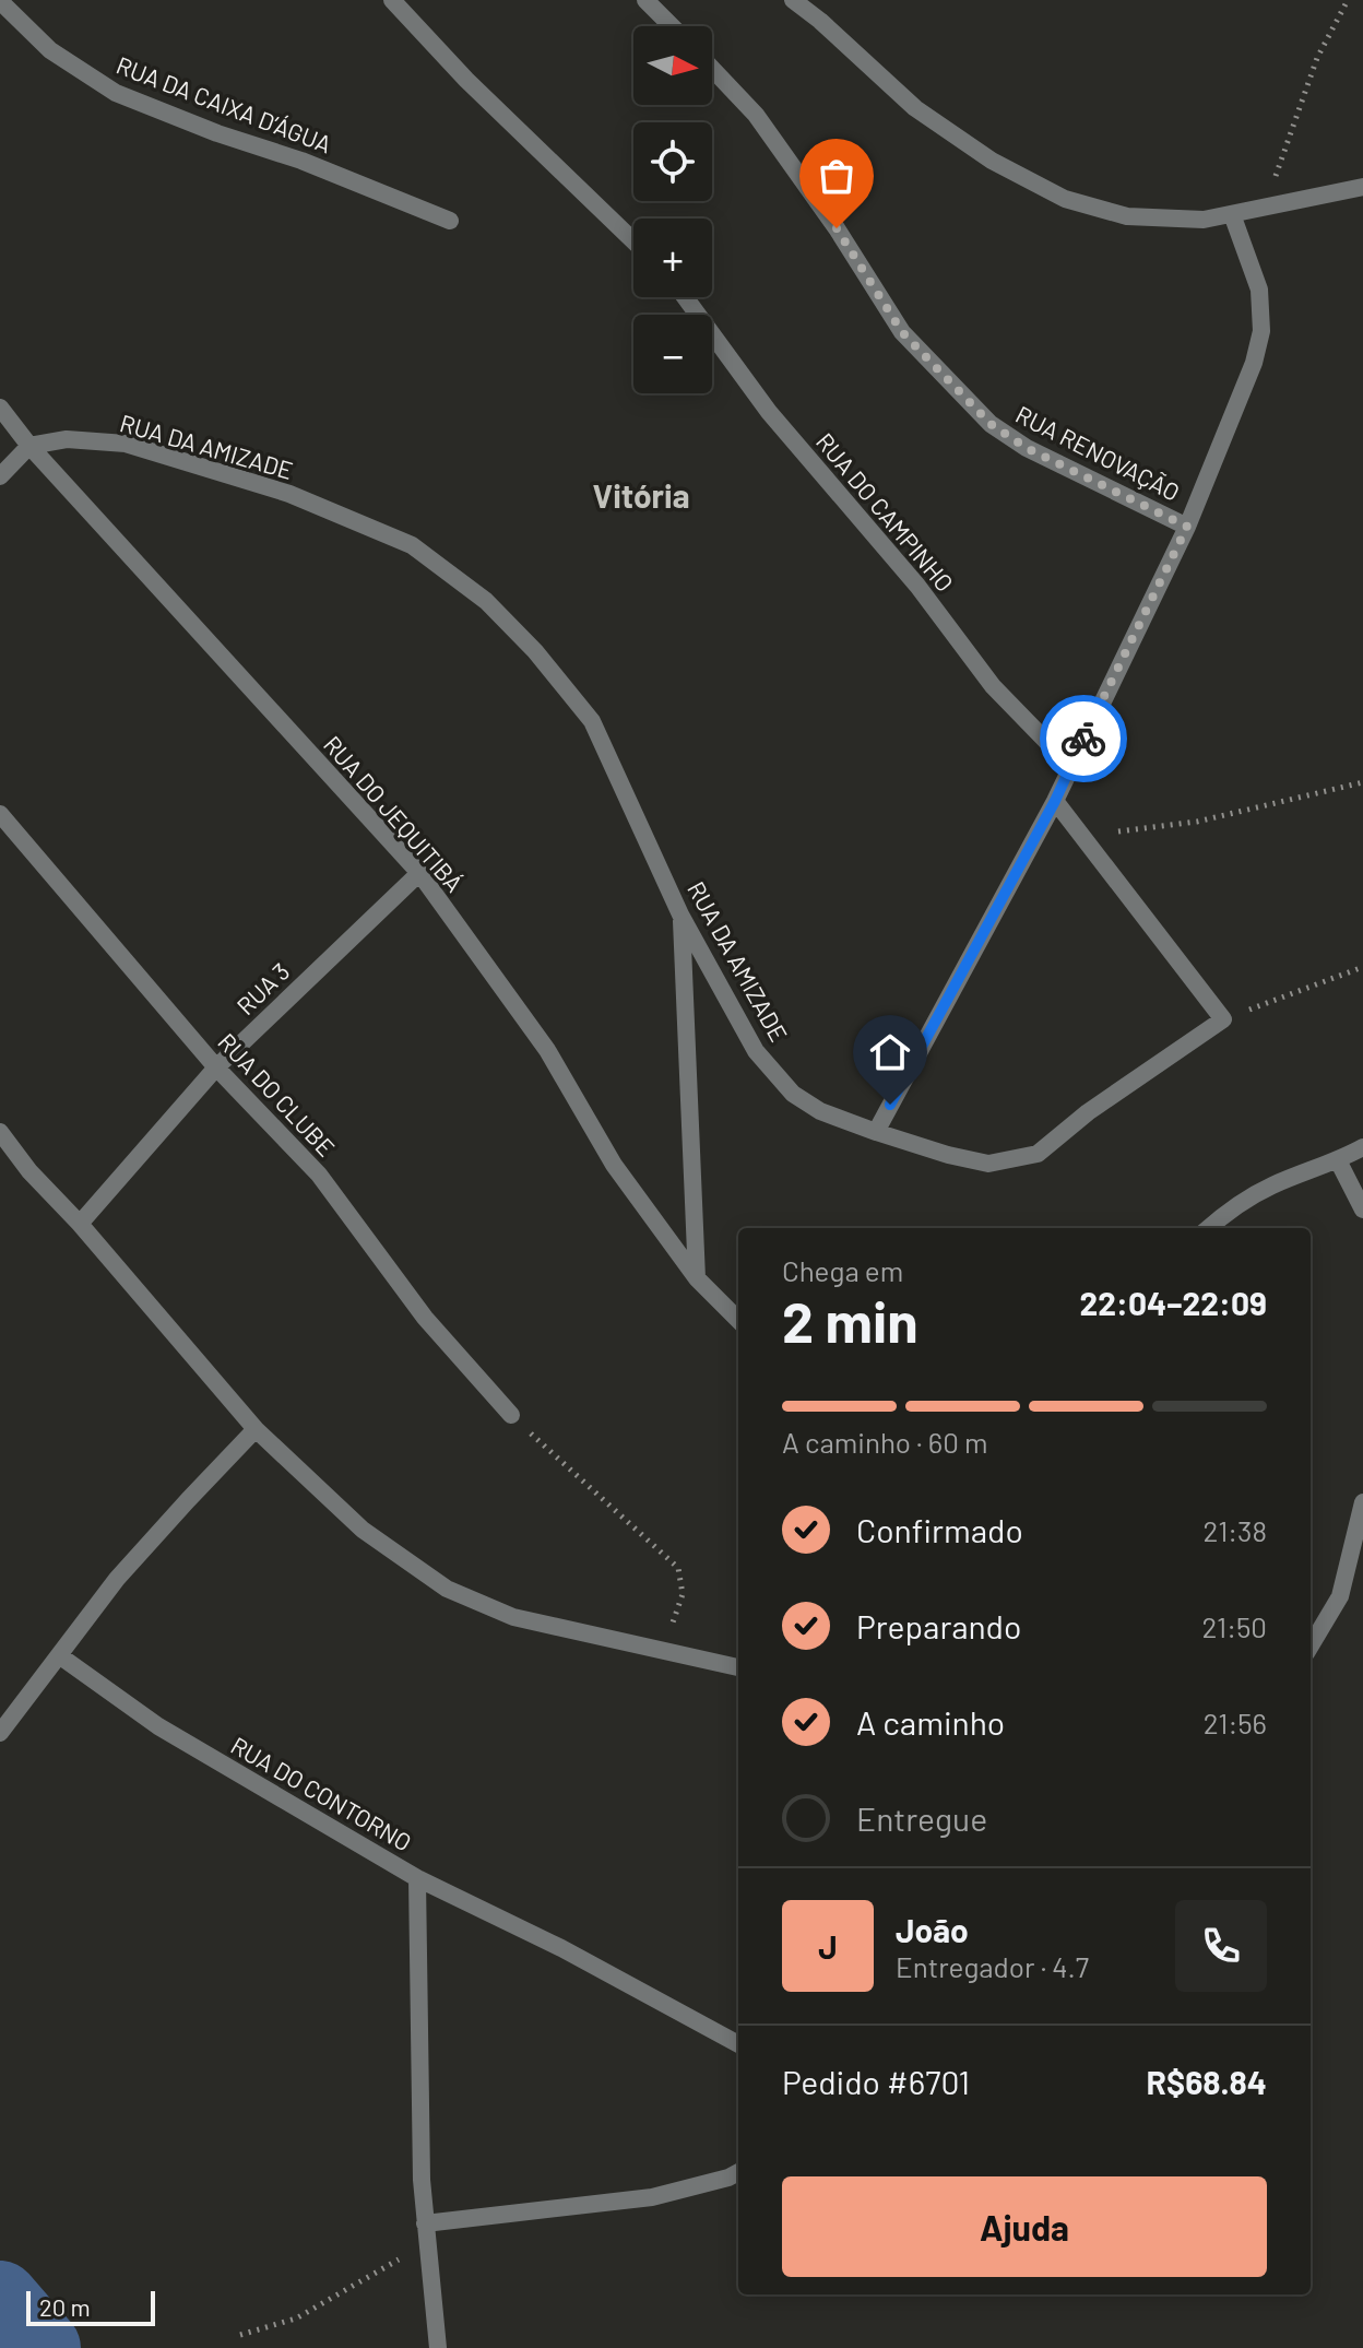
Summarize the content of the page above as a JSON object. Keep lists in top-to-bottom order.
{
  "streets": {
    "street": [
      "RUA DA CAIXA D’ÁGUA",
      "RUA DA AMIZADE",
      "RUA RENOVAÇÃO",
      "RUA DO CAMPINHO",
      "RUA DO JEQUITIBÁ",
      "RUA 3",
      "RUA DO CLUBE",
      "RUA DO CONTORNO"
    ]
  },
  "crossings": [
    ["RUA DA AMIZADE", "RUA DO JEQUITIBÁ"],
    ["RUA DO JEQUITIBÁ", "RUA 3"],
    ["RUA 3", "RUA DO CLUBE"]
  ],
  "districts": ["Vitória"],
  "scale_bar": "20 m",
  "north": "right",
  "page": {
    "map_buttons": ["+", "−"],
    "heading": ["2 min", "Chega em", "22:04–22:09"],
    "panel": [
      "João",
      "Entregador · 4.7",
      "Pedido #6701",
      "R$68.84"
    ],
    "bar": "A caminho · 60 m",
    "list": [
      ["Confirmado", "21:38"],
      ["Preparando", "21:50"],
      ["A caminho", "21:56"],
      "Entregue"
    ],
    "round": "J",
    "buttons": "Ajuda",
    "scale": "20 m"
  }
}
